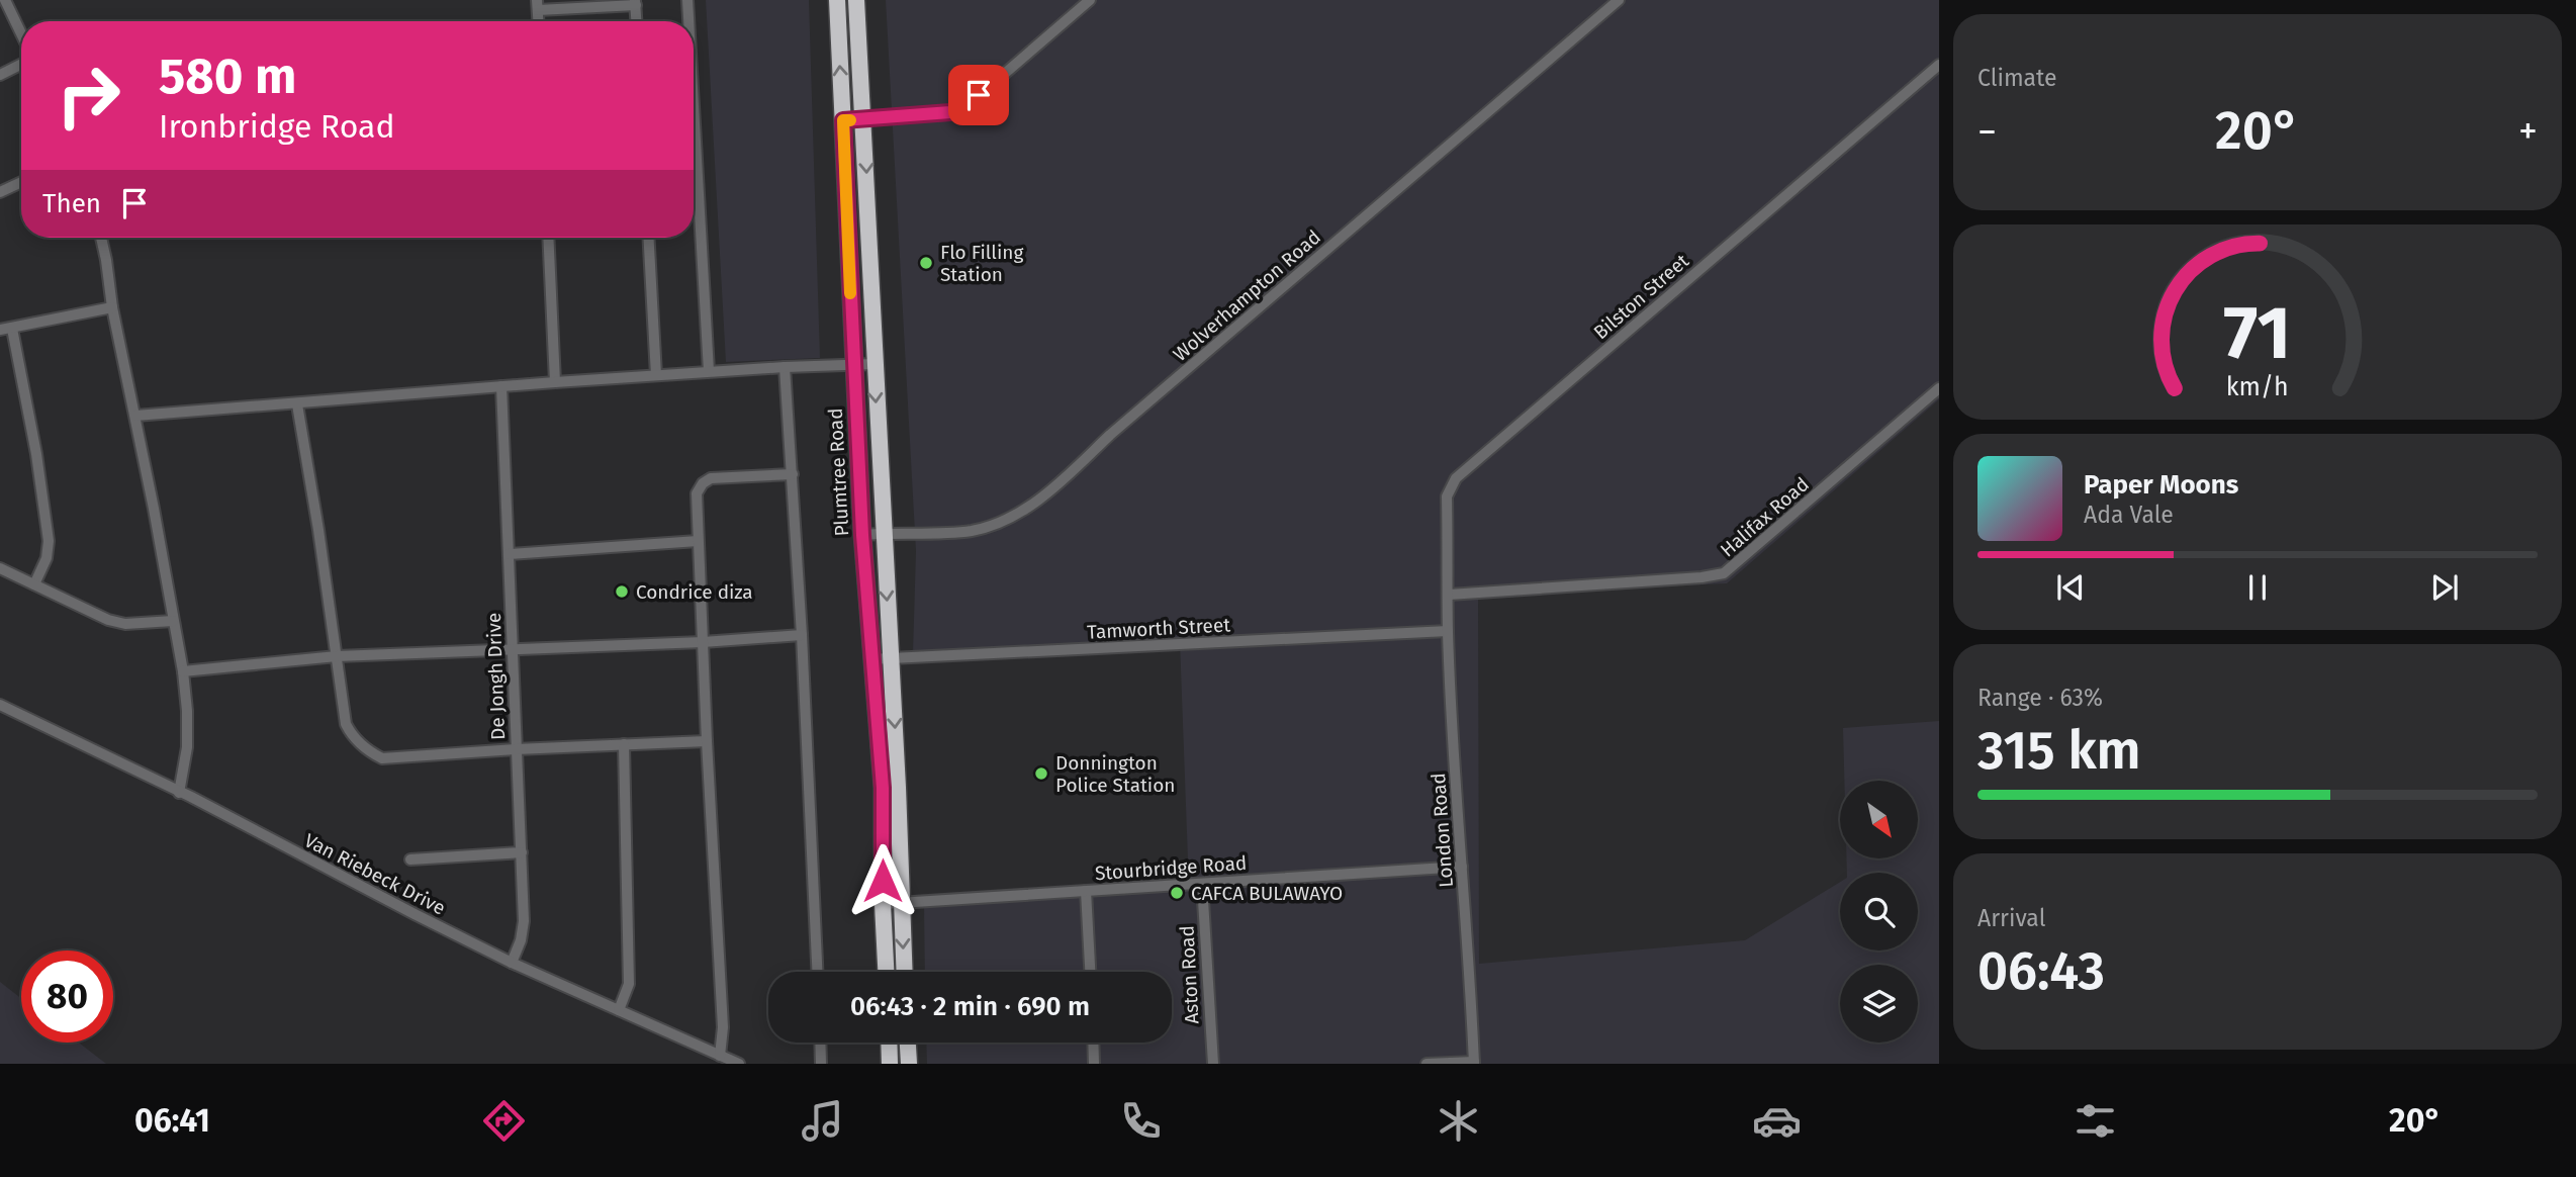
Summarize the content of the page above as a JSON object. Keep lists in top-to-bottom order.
{
  "streets": {
    "highway": ["Plumtree Road"],
    "street": [
      "Wolverhampton Road",
      "Bilston Street",
      "Halifax Road",
      "Tamworth Street",
      "De Jongh Drive",
      "London Road",
      "Stourbridge Road",
      "Van Riebeck Drive",
      "Aston Road"
    ]
  },
  "crossings": [
    ["Wolverhampton Road", "Plumtree Road"],
    ["Bilston Street", "Halifax Road"],
    ["Bilston Street", "London Road"],
    ["Plumtree Road", "Tamworth Street"],
    ["Plumtree Road", "Stourbridge Road"],
    ["Halifax Road", "London Road"],
    ["Tamworth Street", "London Road"],
    ["De Jongh Drive", "Van Riebeck Drive"],
    ["London Road", "Stourbridge Road"],
    ["Stourbridge Road", "Aston Road"]
  ],
  "places": [
    "Flo Filling Station",
    "Condrice diza",
    "Donnington Police Station",
    "CAFCA BULAWAYO"
  ],
  "north": "bottom right",
  "page": {
    "tile": [
      "Climate",
      ["Range · 63%", "315 km"],
      ["Arrival", "06:43"]
    ],
    "turn": ["580 m", "Ironbridge Road"],
    "heat": ["−", "20°", "+"],
    "then": "Then",
    "song": ["Paper Moons", "Ada Vale"],
    "limit": "80",
    "trip": "06:43 · 2 min · 690 m",
    "tabs": ["06:41", "20°"],
    "gauge": ["71", "km/h"]
  }
}
